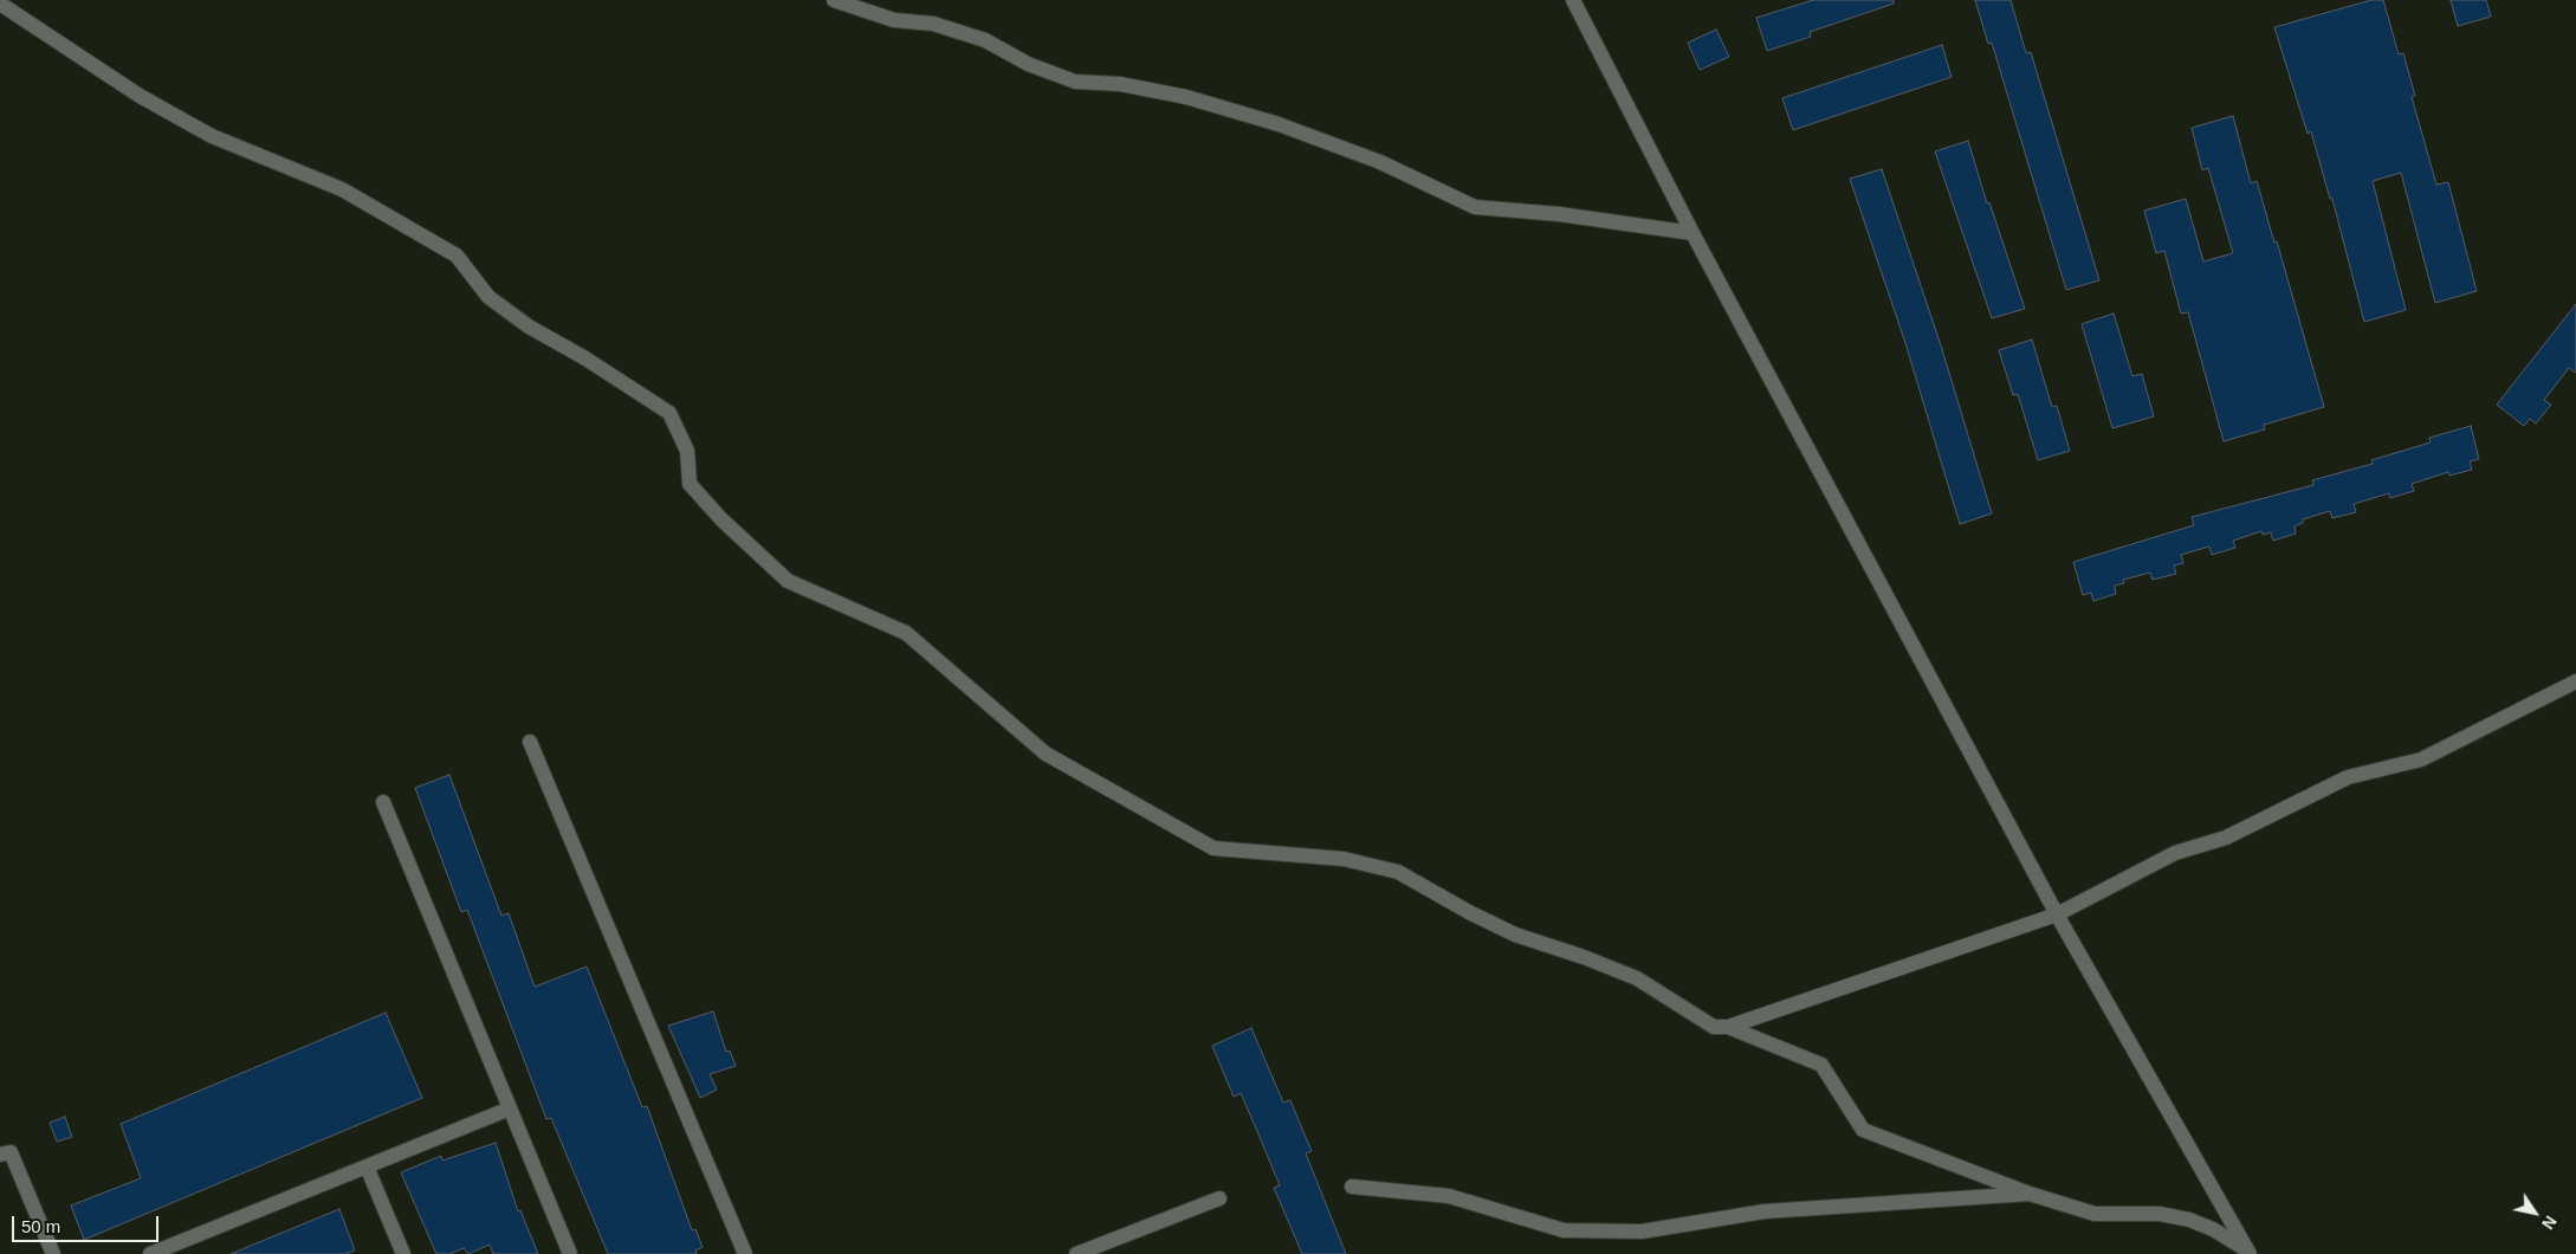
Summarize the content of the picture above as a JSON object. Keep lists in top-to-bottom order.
{
  "scale_bar": "50 m",
  "north": "bottom right"
}
